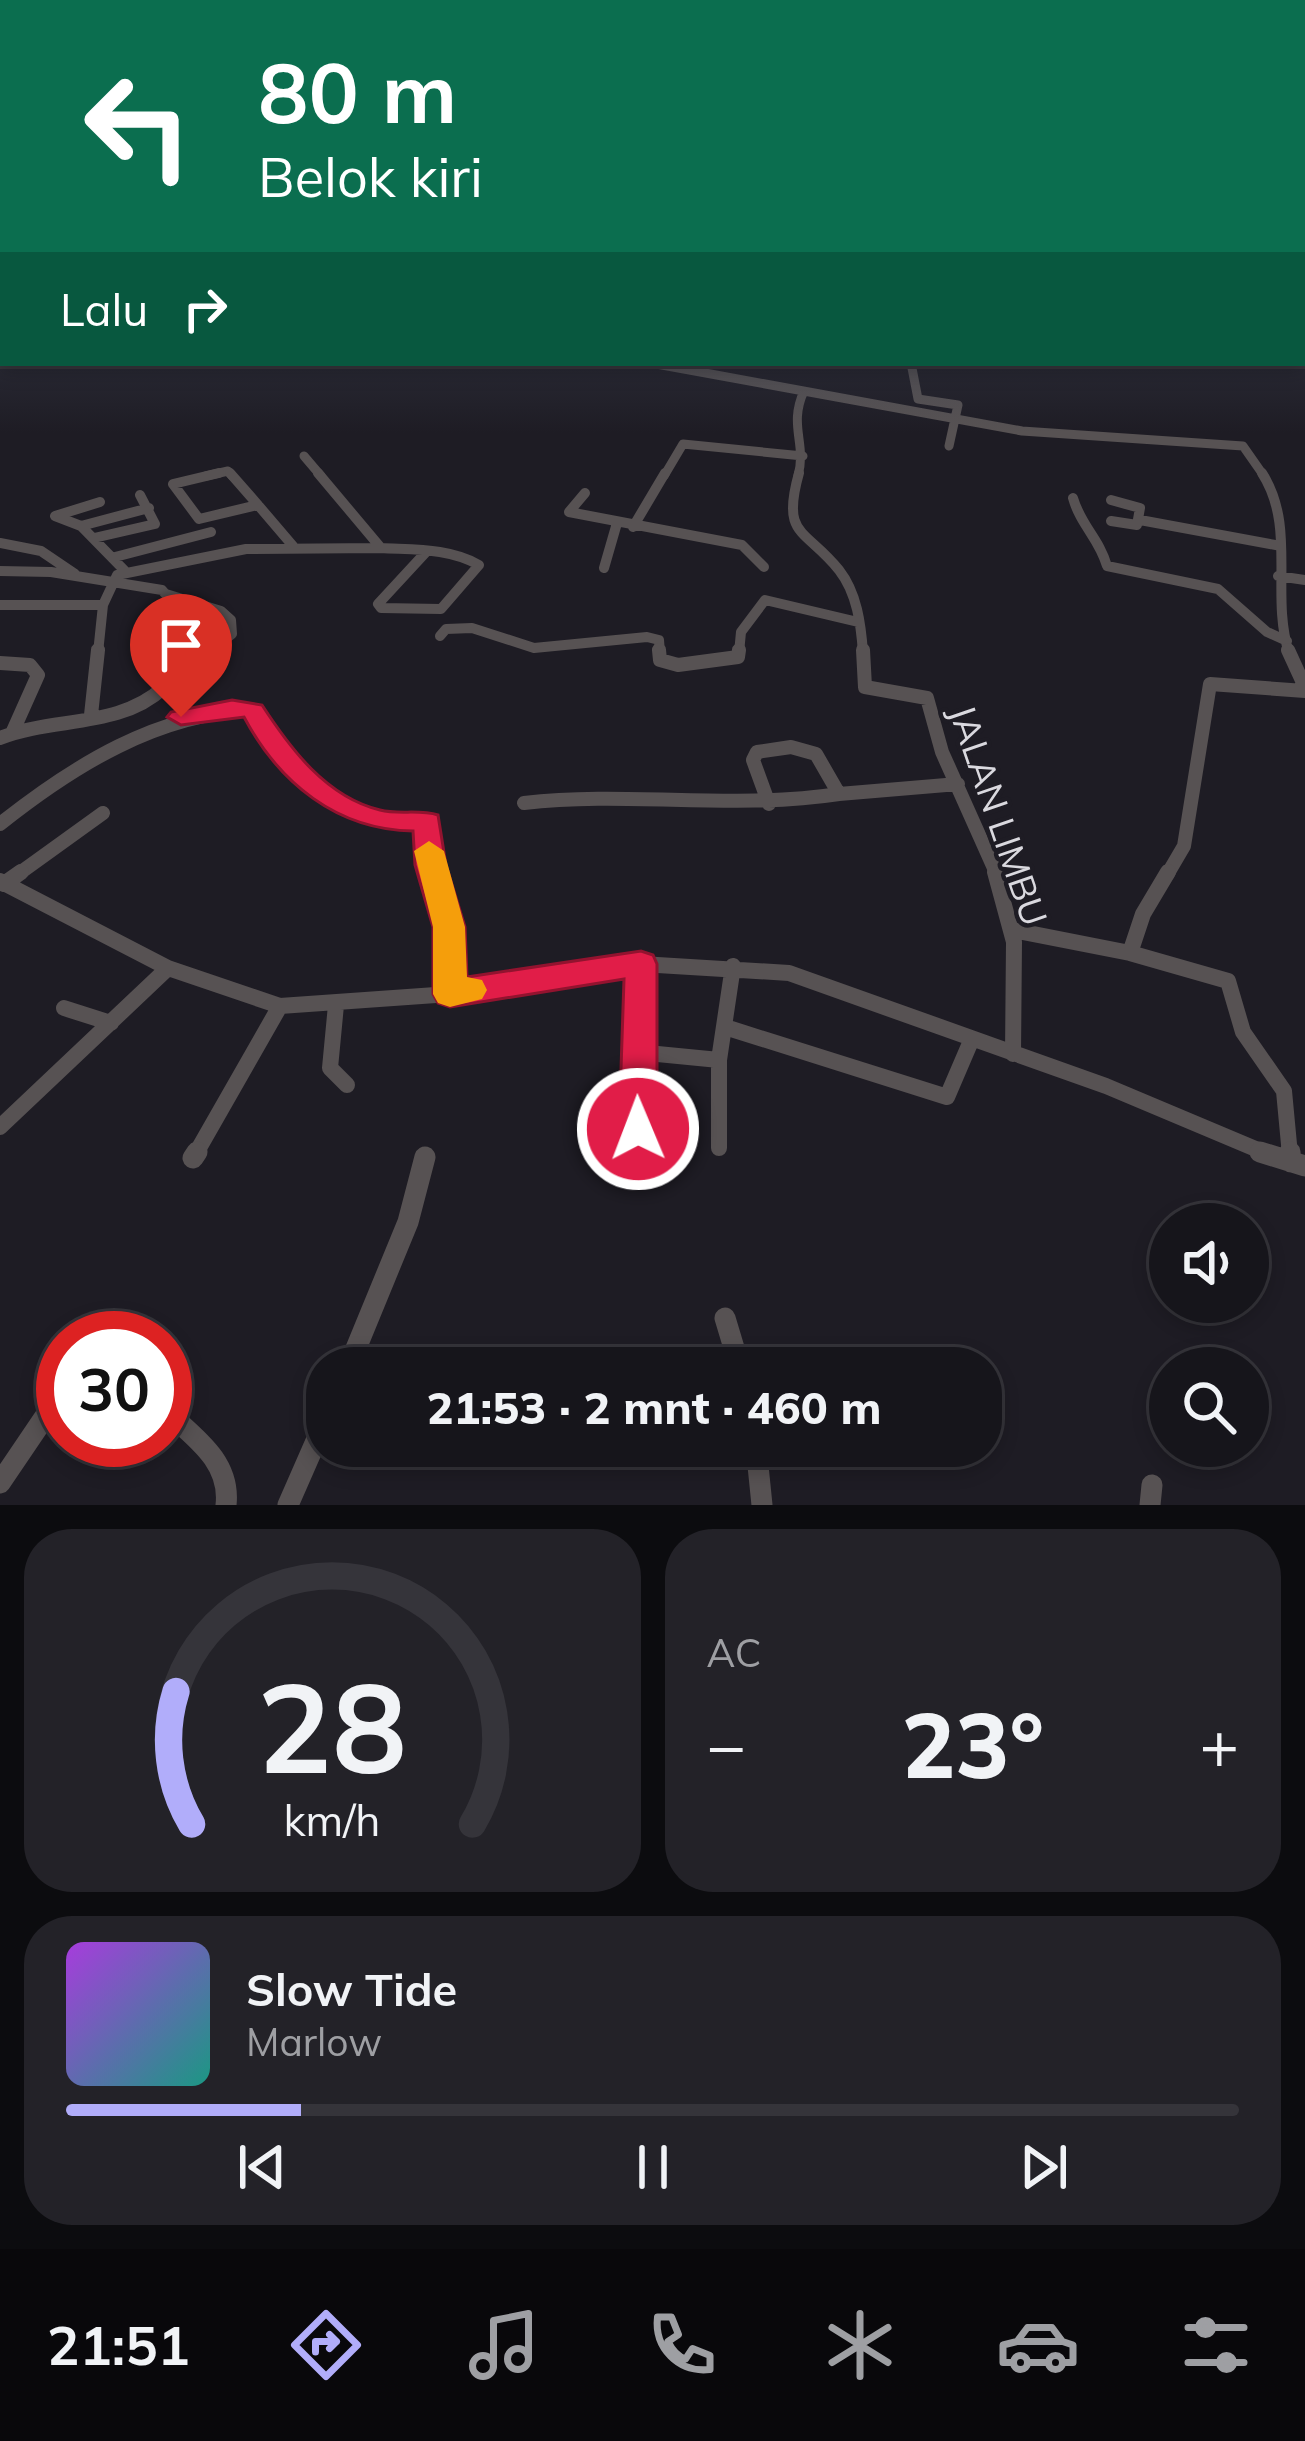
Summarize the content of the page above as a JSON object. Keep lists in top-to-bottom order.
{
  "streets": {
    "street": ["JALAN LIMBU"]
  },
  "page": {
    "turn": ["80 m", "Belok kiri"],
    "then": "Lalu",
    "limit": "30",
    "trip": "21:53 · 2 mnt · 460 m",
    "tile": "AC",
    "heat": ["−", "23°", "+"],
    "song": ["Slow Tide", "Marlow"],
    "tabs": "21:51",
    "gauge": ["28", "km/h"]
  }
}
